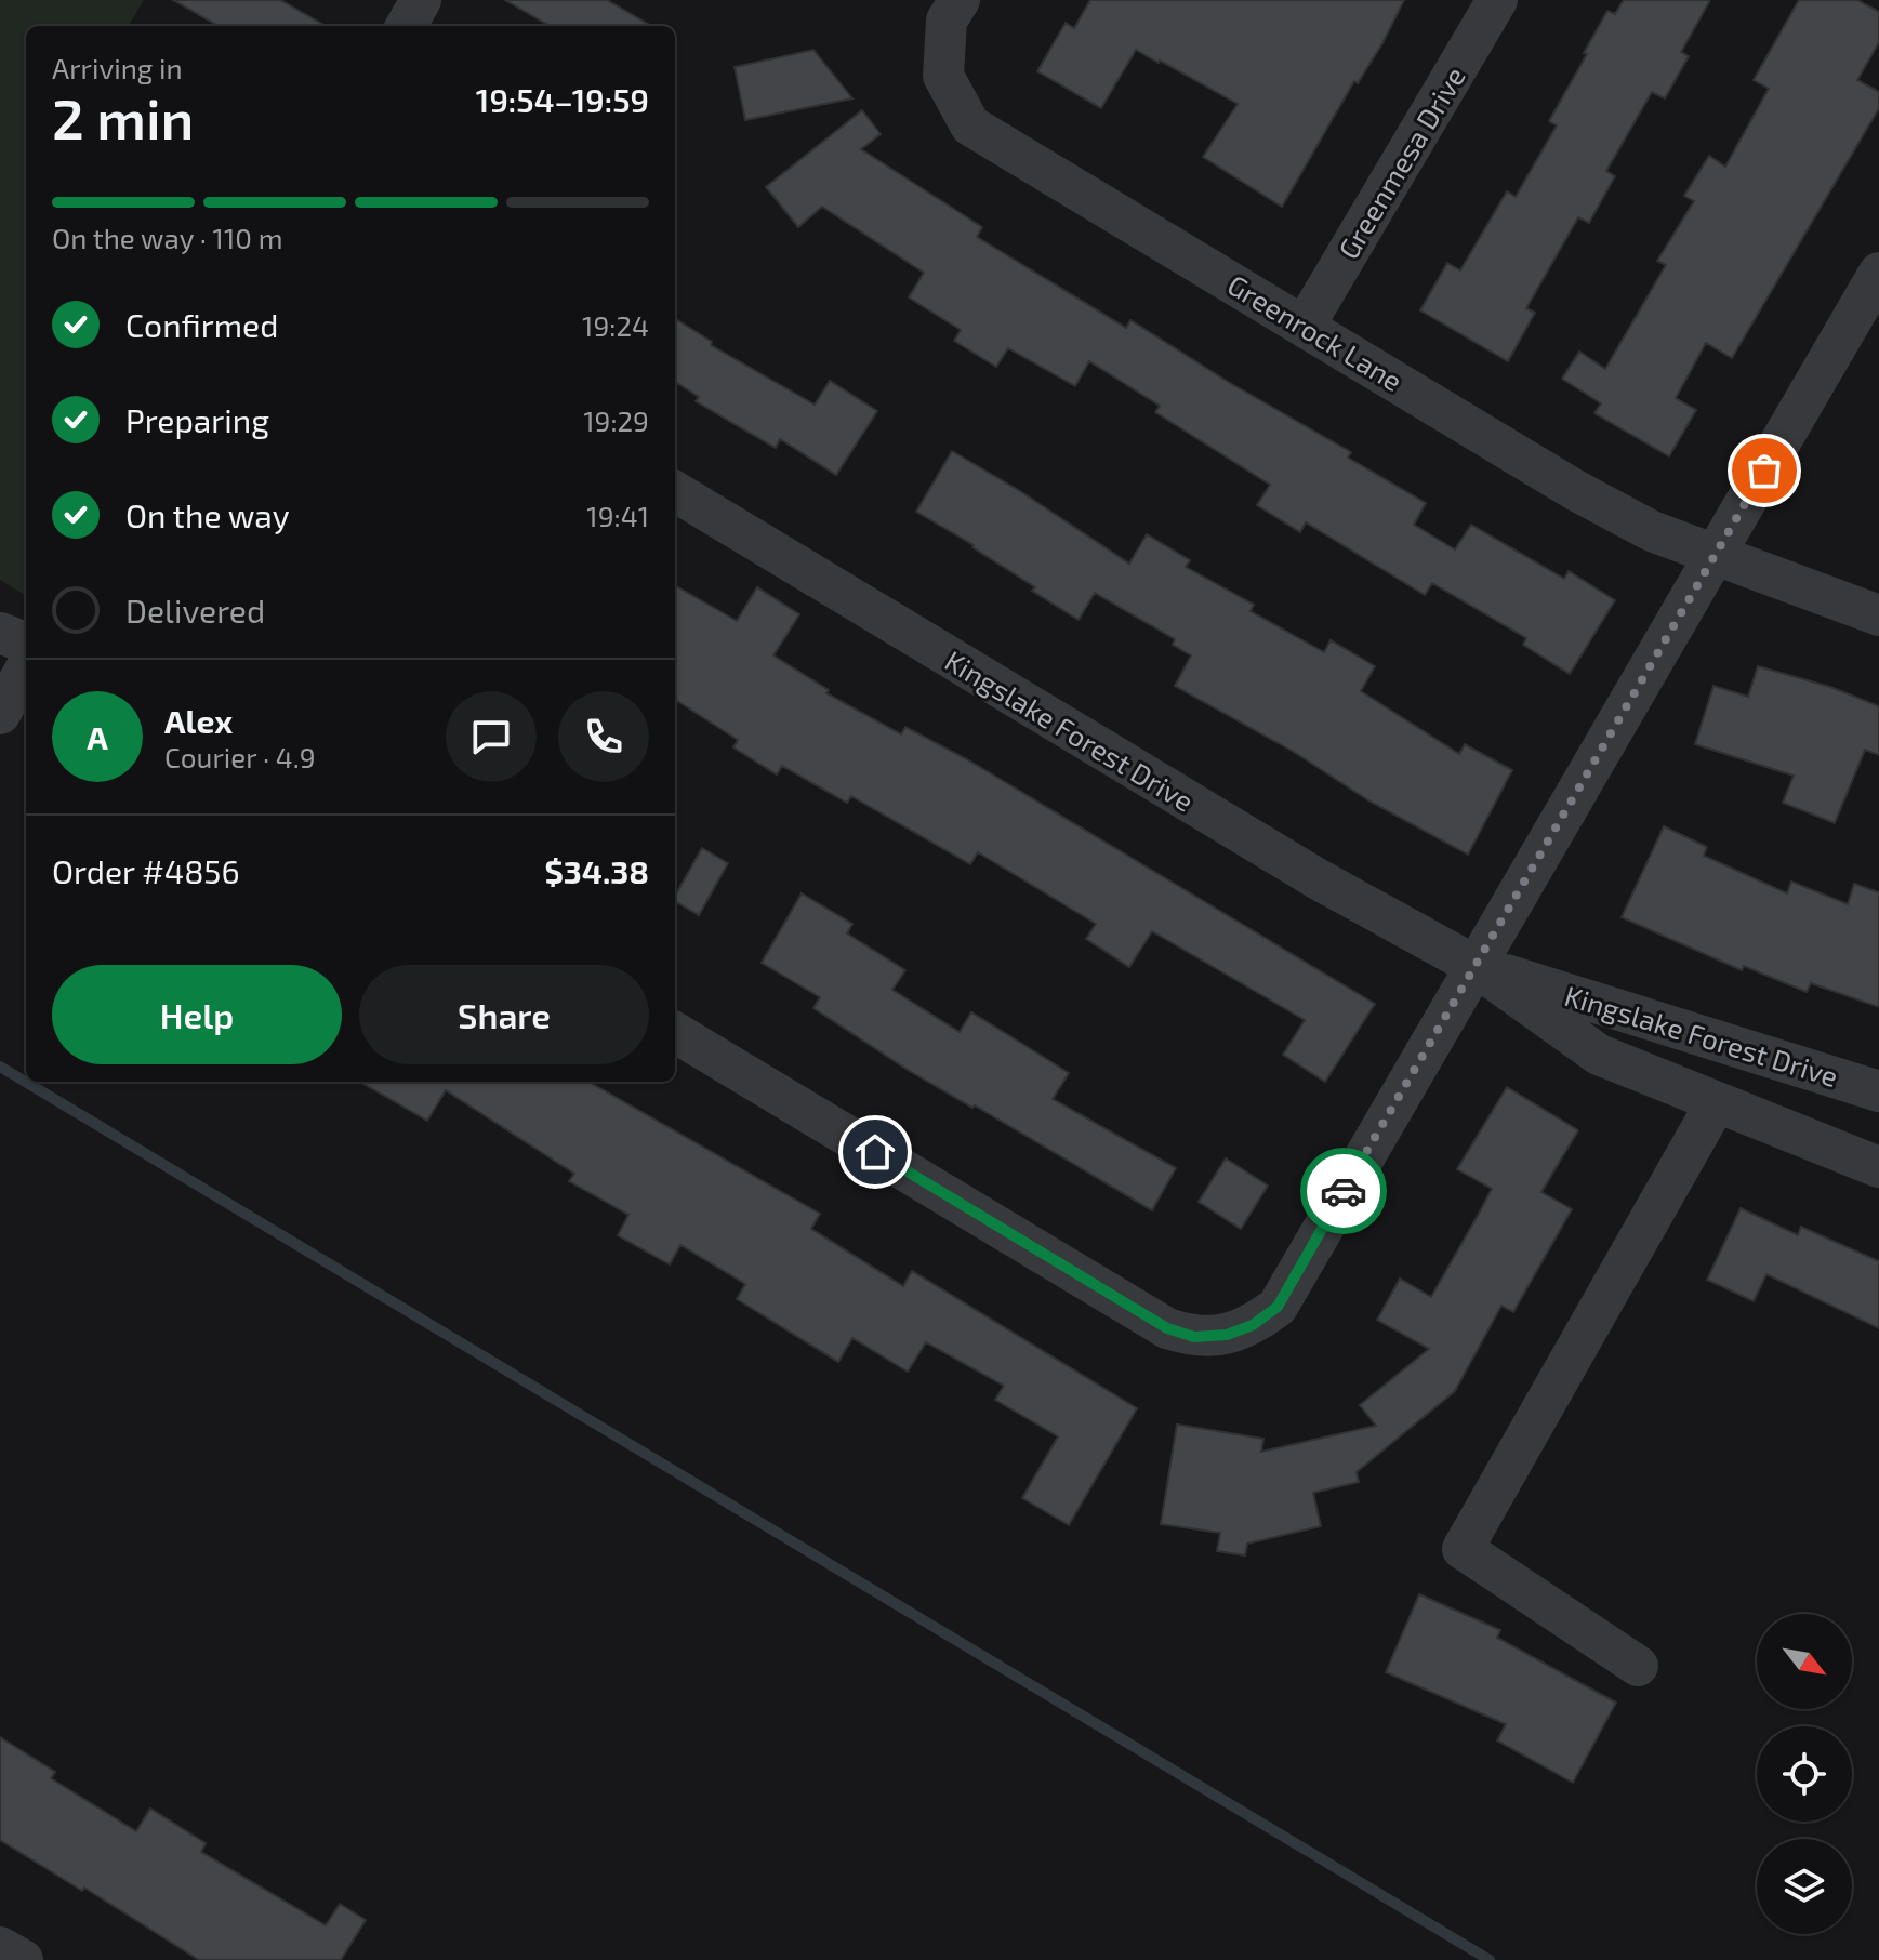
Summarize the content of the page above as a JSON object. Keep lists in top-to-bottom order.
{
  "streets": {
    "street": ["Greenmesa Drive", "Greenrock Lane", "Kingslake Forest Drive"]
  },
  "crossings": [
    ["Greenmesa Drive", "Greenrock Lane"]
  ],
  "north": "bottom right",
  "page": {
    "heading": ["2 min", "Arriving in", "19:54–19:59"],
    "panel": [
      "Alex",
      "Courier · 4.9",
      "Order #4856",
      "$34.38"
    ],
    "bar": "On the way · 110 m",
    "list": [
      ["Confirmed", "19:24"],
      ["Preparing", "19:29"],
      ["On the way", "19:41"],
      "Delivered"
    ],
    "round": "A",
    "buttons": ["Help", "Share"]
  }
}
